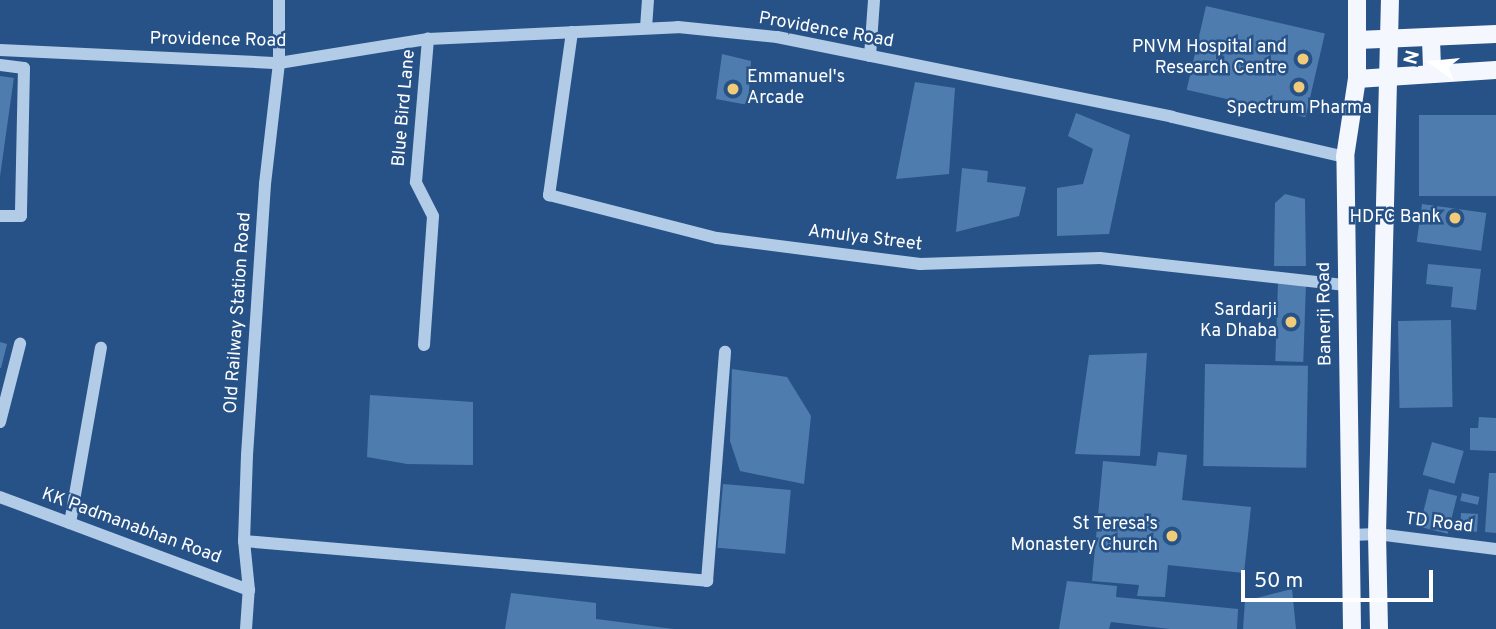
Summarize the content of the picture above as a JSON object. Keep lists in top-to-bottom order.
{
  "streets": {
    "main road": ["Banerji Road"],
    "street": [
      "Providence Road",
      "Blue Bird Lane",
      "Amulya Street",
      "Old Railway Station Road",
      "TD Road",
      "KK Padmanabhan Road"
    ]
  },
  "crossings": [
    ["Providence Road", "Blue Bird Lane"],
    ["Providence Road", "Amulya Street"],
    ["Providence Road", "Old Railway Station Road"],
    ["Providence Road", "Banerji Road"],
    ["Amulya Street", "Banerji Road"],
    ["Old Railway Station Road", "KK Padmanabhan Road"],
    ["Banerji Road", "TD Road"]
  ],
  "places": [
    "PNVM Hospital and Research Centre",
    "Spectrum Pharma",
    "Emmanuel's Arcade",
    "HDFC Bank",
    "Sardarji Ka Dhaba",
    "St Teresa's Monastery Church"
  ],
  "scale_bar": "50 m",
  "north": "left"
}
